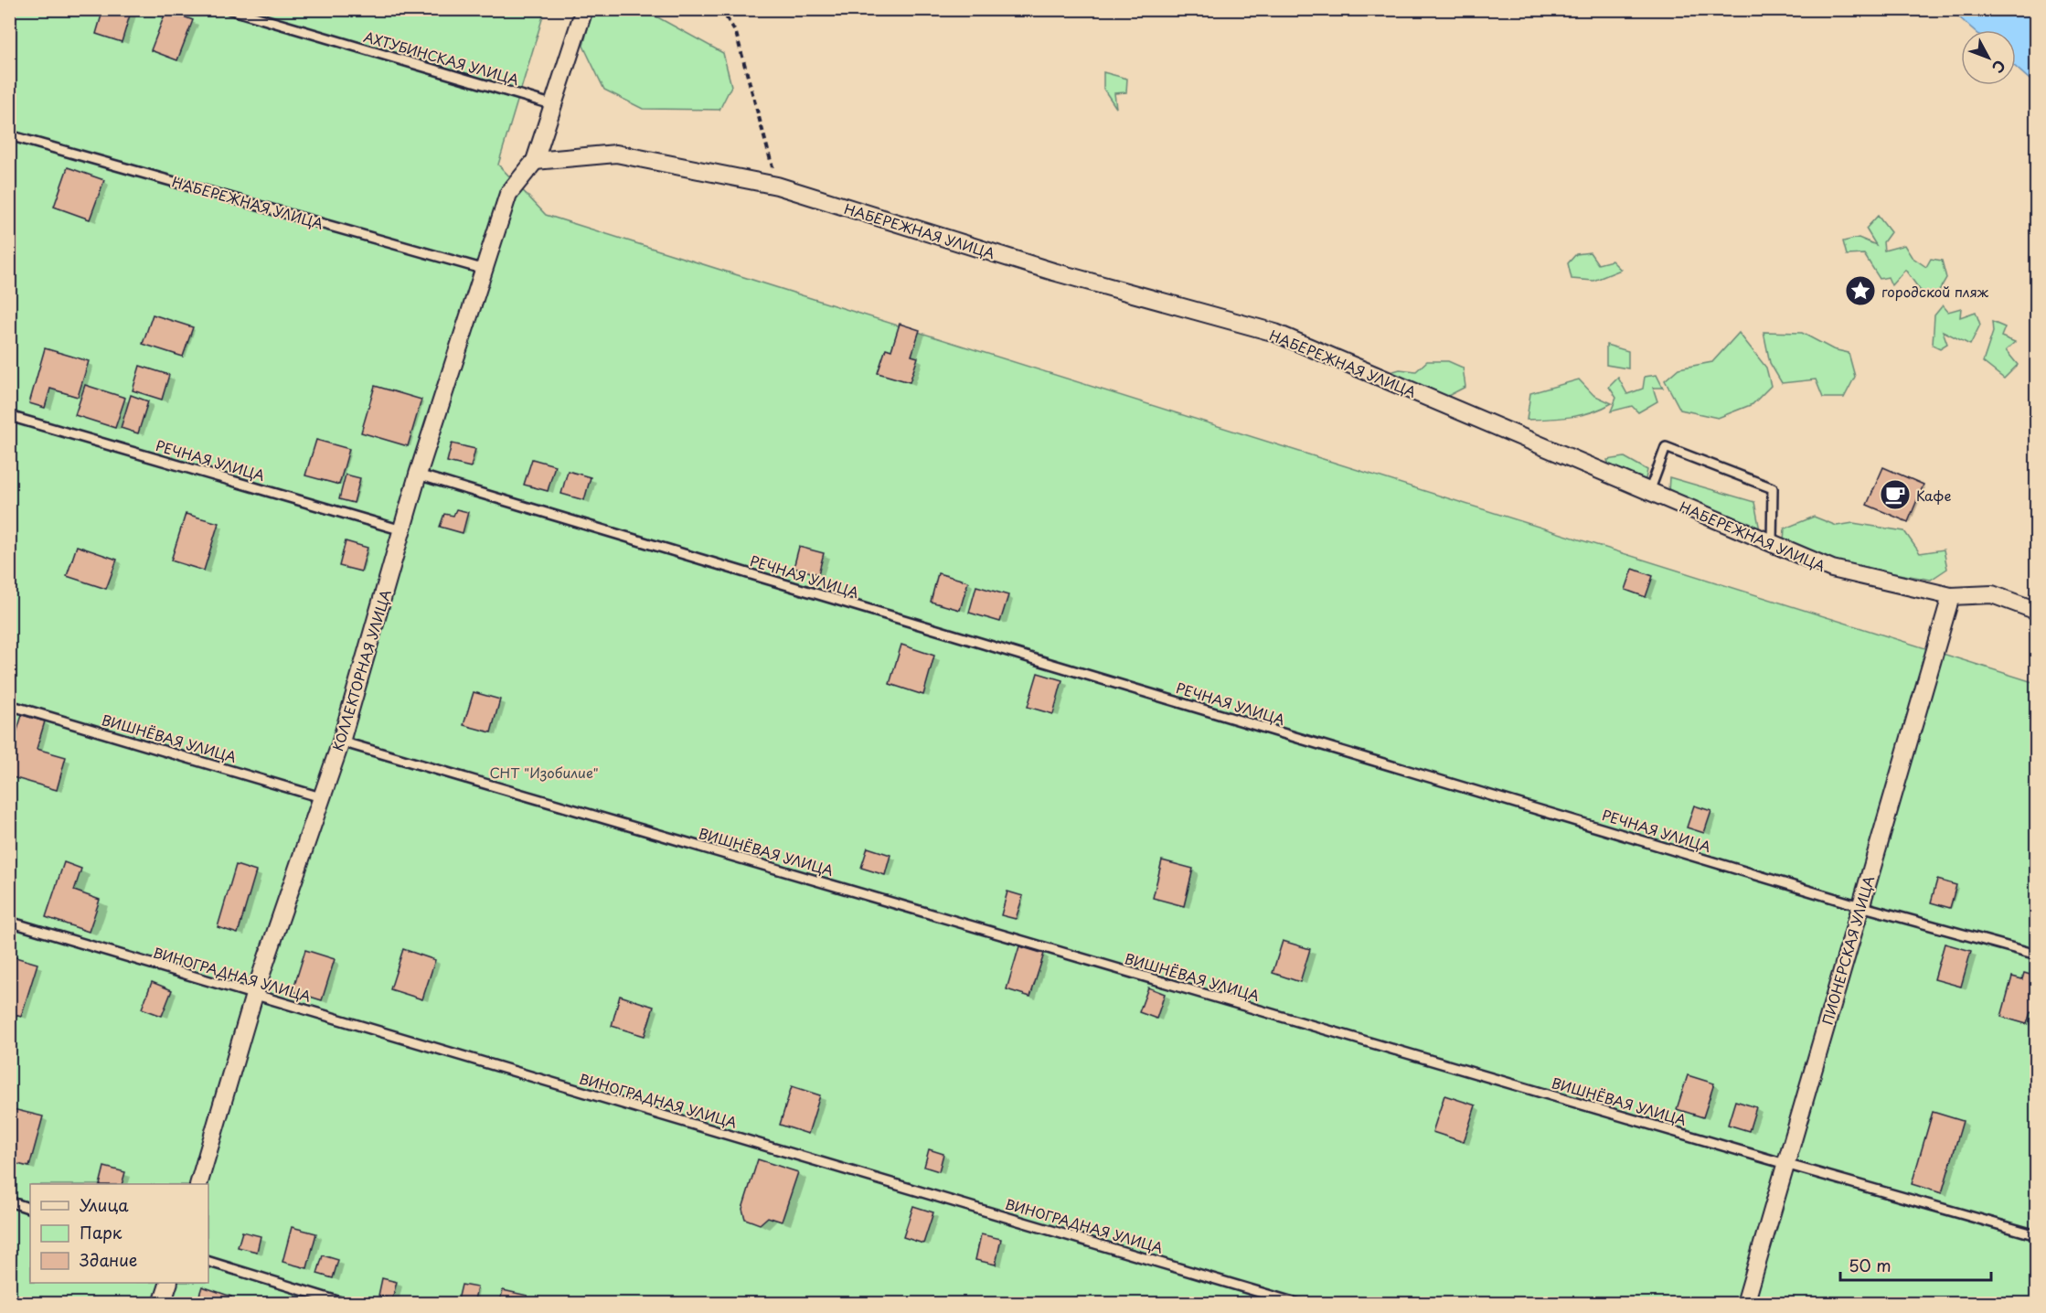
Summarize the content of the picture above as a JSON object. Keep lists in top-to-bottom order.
{
  "streets": {
    "street": ["НАБЕРЕЖНАЯ УЛИЦА", "КОЛЛЕКТОРНАЯ УЛИЦА", "ПИОНЕРСКАЯ УЛИЦА"],
    "lane": [
      "АХТУБИНСКАЯ УЛИЦА",
      "РЕЧНАЯ УЛИЦА",
      "ВИШНЁВАЯ УЛИЦА",
      "ВИНОГРАДНАЯ УЛИЦА"
    ]
  },
  "crossings": [
    ["НАБЕРЕЖНАЯ УЛИЦА", "КОЛЛЕКТОРНАЯ УЛИЦА"],
    ["НАБЕРЕЖНАЯ УЛИЦА", "ПИОНЕРСКАЯ УЛИЦА"],
    ["РЕЧНАЯ УЛИЦА", "КОЛЛЕКТОРНАЯ УЛИЦА"],
    ["РЕЧНАЯ УЛИЦА", "ПИОНЕРСКАЯ УЛИЦА"],
    ["КОЛЛЕКТОРНАЯ УЛИЦА", "ВИШНЁВАЯ УЛИЦА"],
    ["КОЛЛЕКТОРНАЯ УЛИЦА", "ВИНОГРАДНАЯ УЛИЦА"],
    ["ВИШНЁВАЯ УЛИЦА", "ПИОНЕРСКАЯ УЛИЦА"]
  ],
  "parks": ["СНТ \"Изобилие\""],
  "places": {
    "place": ["городской пляж"],
    "cafe": ["Кафе"]
  },
  "legend": ["Улица", "Парк", "Здание"],
  "scale_bar": "50 m",
  "north": "bottom right"
}
